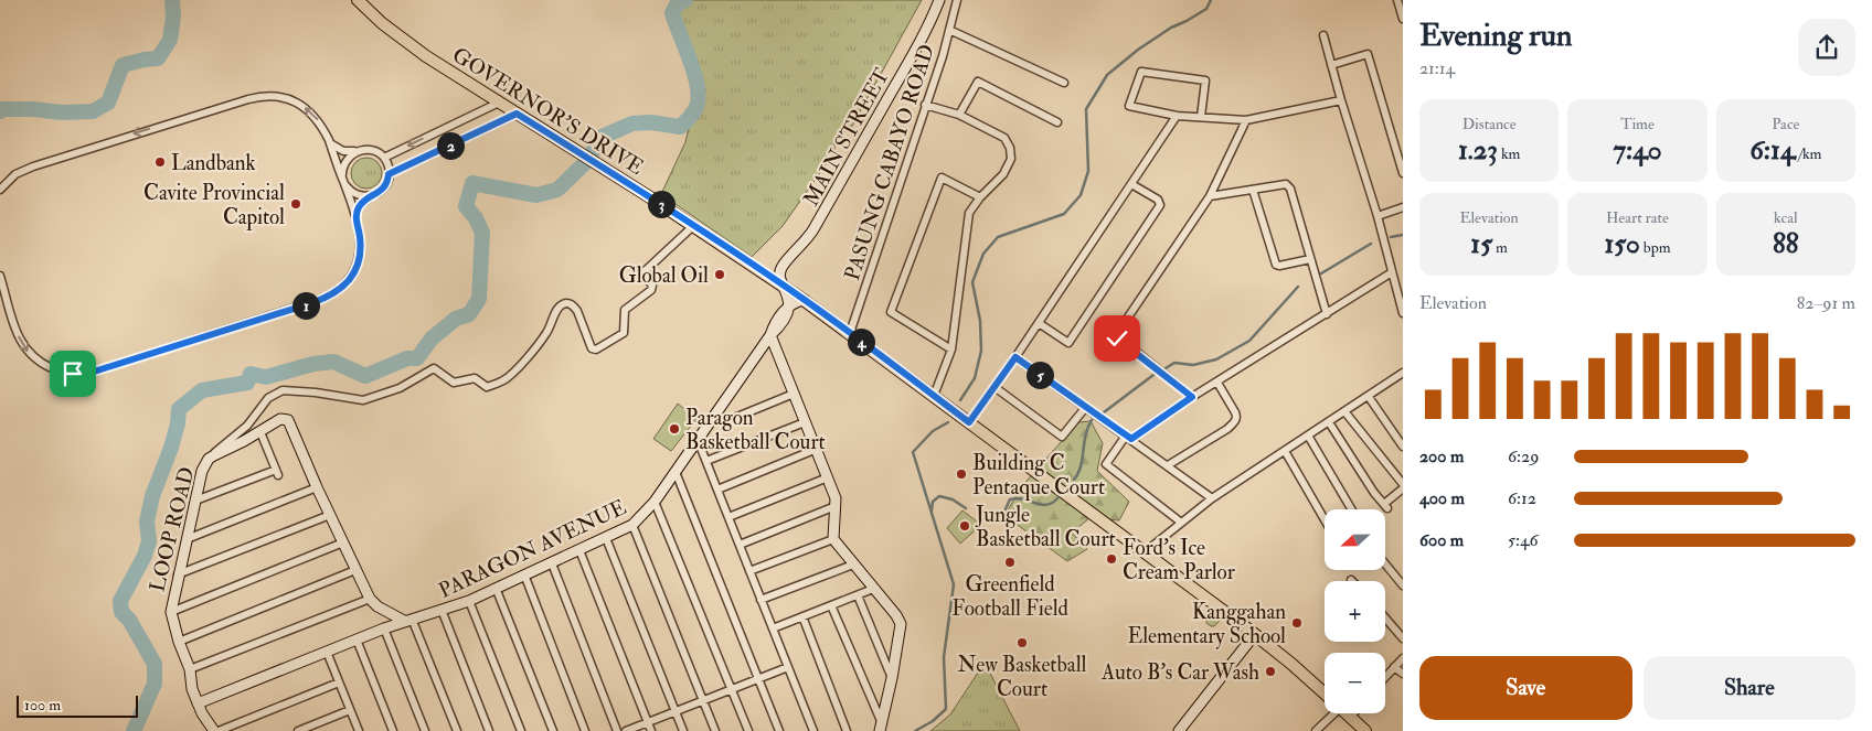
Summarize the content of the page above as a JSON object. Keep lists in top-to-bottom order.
{
  "streets": {
    "main road": ["GOVERNOR'S DRIVE"],
    "street": [
      "MAIN STREET",
      "PASUNG CABAYO ROAD",
      "LOOP ROAD",
      "PARAGON AVENUE"
    ]
  },
  "crossings": [
    ["GOVERNOR'S DRIVE", "PASUNG CABAYO ROAD"],
    ["LOOP ROAD", "PARAGON AVENUE"]
  ],
  "places": [
    "Landbank",
    "Cavite Provincial Capitol",
    "Global Oil",
    "Paragon Basketball Court",
    "Building C Pentaque Court",
    "Jungle Basketball Court",
    "Ford's Ice Cream Parlor",
    "Greenfield Football Field",
    "Kanggahan Elementary School",
    "New Basketball Court",
    "Auto B's Car Wash"
  ],
  "scale_bar": "100 m",
  "north": "left",
  "page": {
    "heading": ["Evening run", "21:14"],
    "stats": [
      ["Distance", "1.23 km"],
      ["Time", "7:40"],
      ["Pace", "6:14 /km"],
      ["Elevation", "15 m"],
      ["Heart rate", "150 bpm"],
      ["kcal", "88"]
    ],
    "pins": [
      "2",
      "3",
      "1",
      "4",
      "5"
    ],
    "chart": ["Elevation", "82–91 m"],
    "list": [
      {
        "name": "200 m",
        "note": "6:29"
      },
      {
        "name": "400 m",
        "note": "6:12"
      },
      {
        "name": "600 m",
        "note": "5:46"
      }
    ],
    "map_buttons": ["+", "−"],
    "buttons": ["Save", "Share"],
    "scale": "100 m"
  }
}
